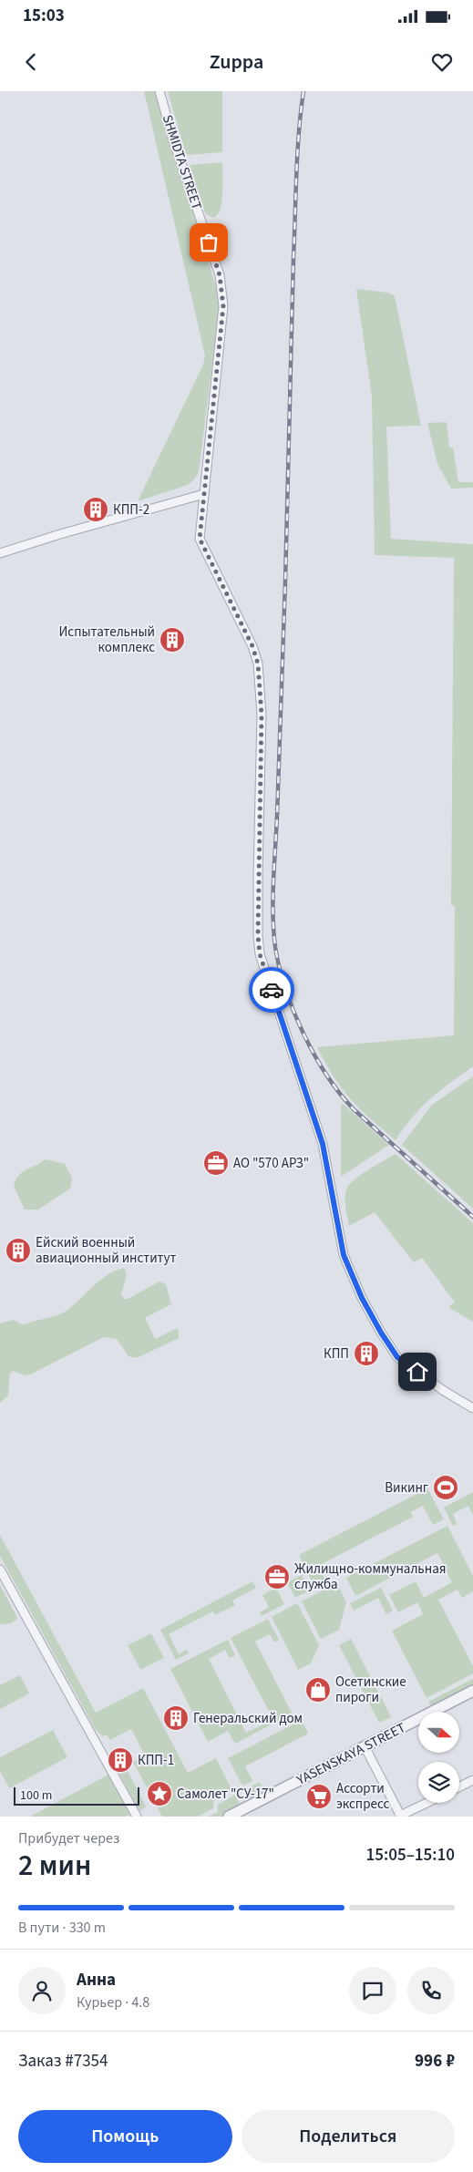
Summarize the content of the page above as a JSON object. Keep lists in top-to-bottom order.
{
  "streets": {
    "street": ["SHMIDTA STREET", "YASENSKAYA STREET"]
  },
  "places": {
    "building": [
      "КПП-2",
      "Испытательный комплекс",
      "Ейский военный авиационный институт",
      "КПП",
      "Генеральский дом",
      "КПП-1"
    ],
    "office": ["АО \"570 АРЗ\"", "Жилищно-коммунальная служба"],
    "sports": ["Викинг"],
    "shop": ["Осетинские пироги"],
    "place": ["Самолет \"СУ-17\""],
    "supermarket": ["Ассорти экспресс"]
  },
  "scale_bar": "100 m",
  "north": "right",
  "page": {
    "status": "15:03",
    "header": "Zuppa",
    "scale": "100 m",
    "heading": ["2 мин", "Прибудет через", "15:05–15:10"],
    "panel": [
      "Анна",
      "Курьер · 4.8",
      "Заказ #7354",
      "996 ₽"
    ],
    "bar": "В пути · 330 m",
    "buttons": ["Помощь", "Поделиться"]
  }
}
